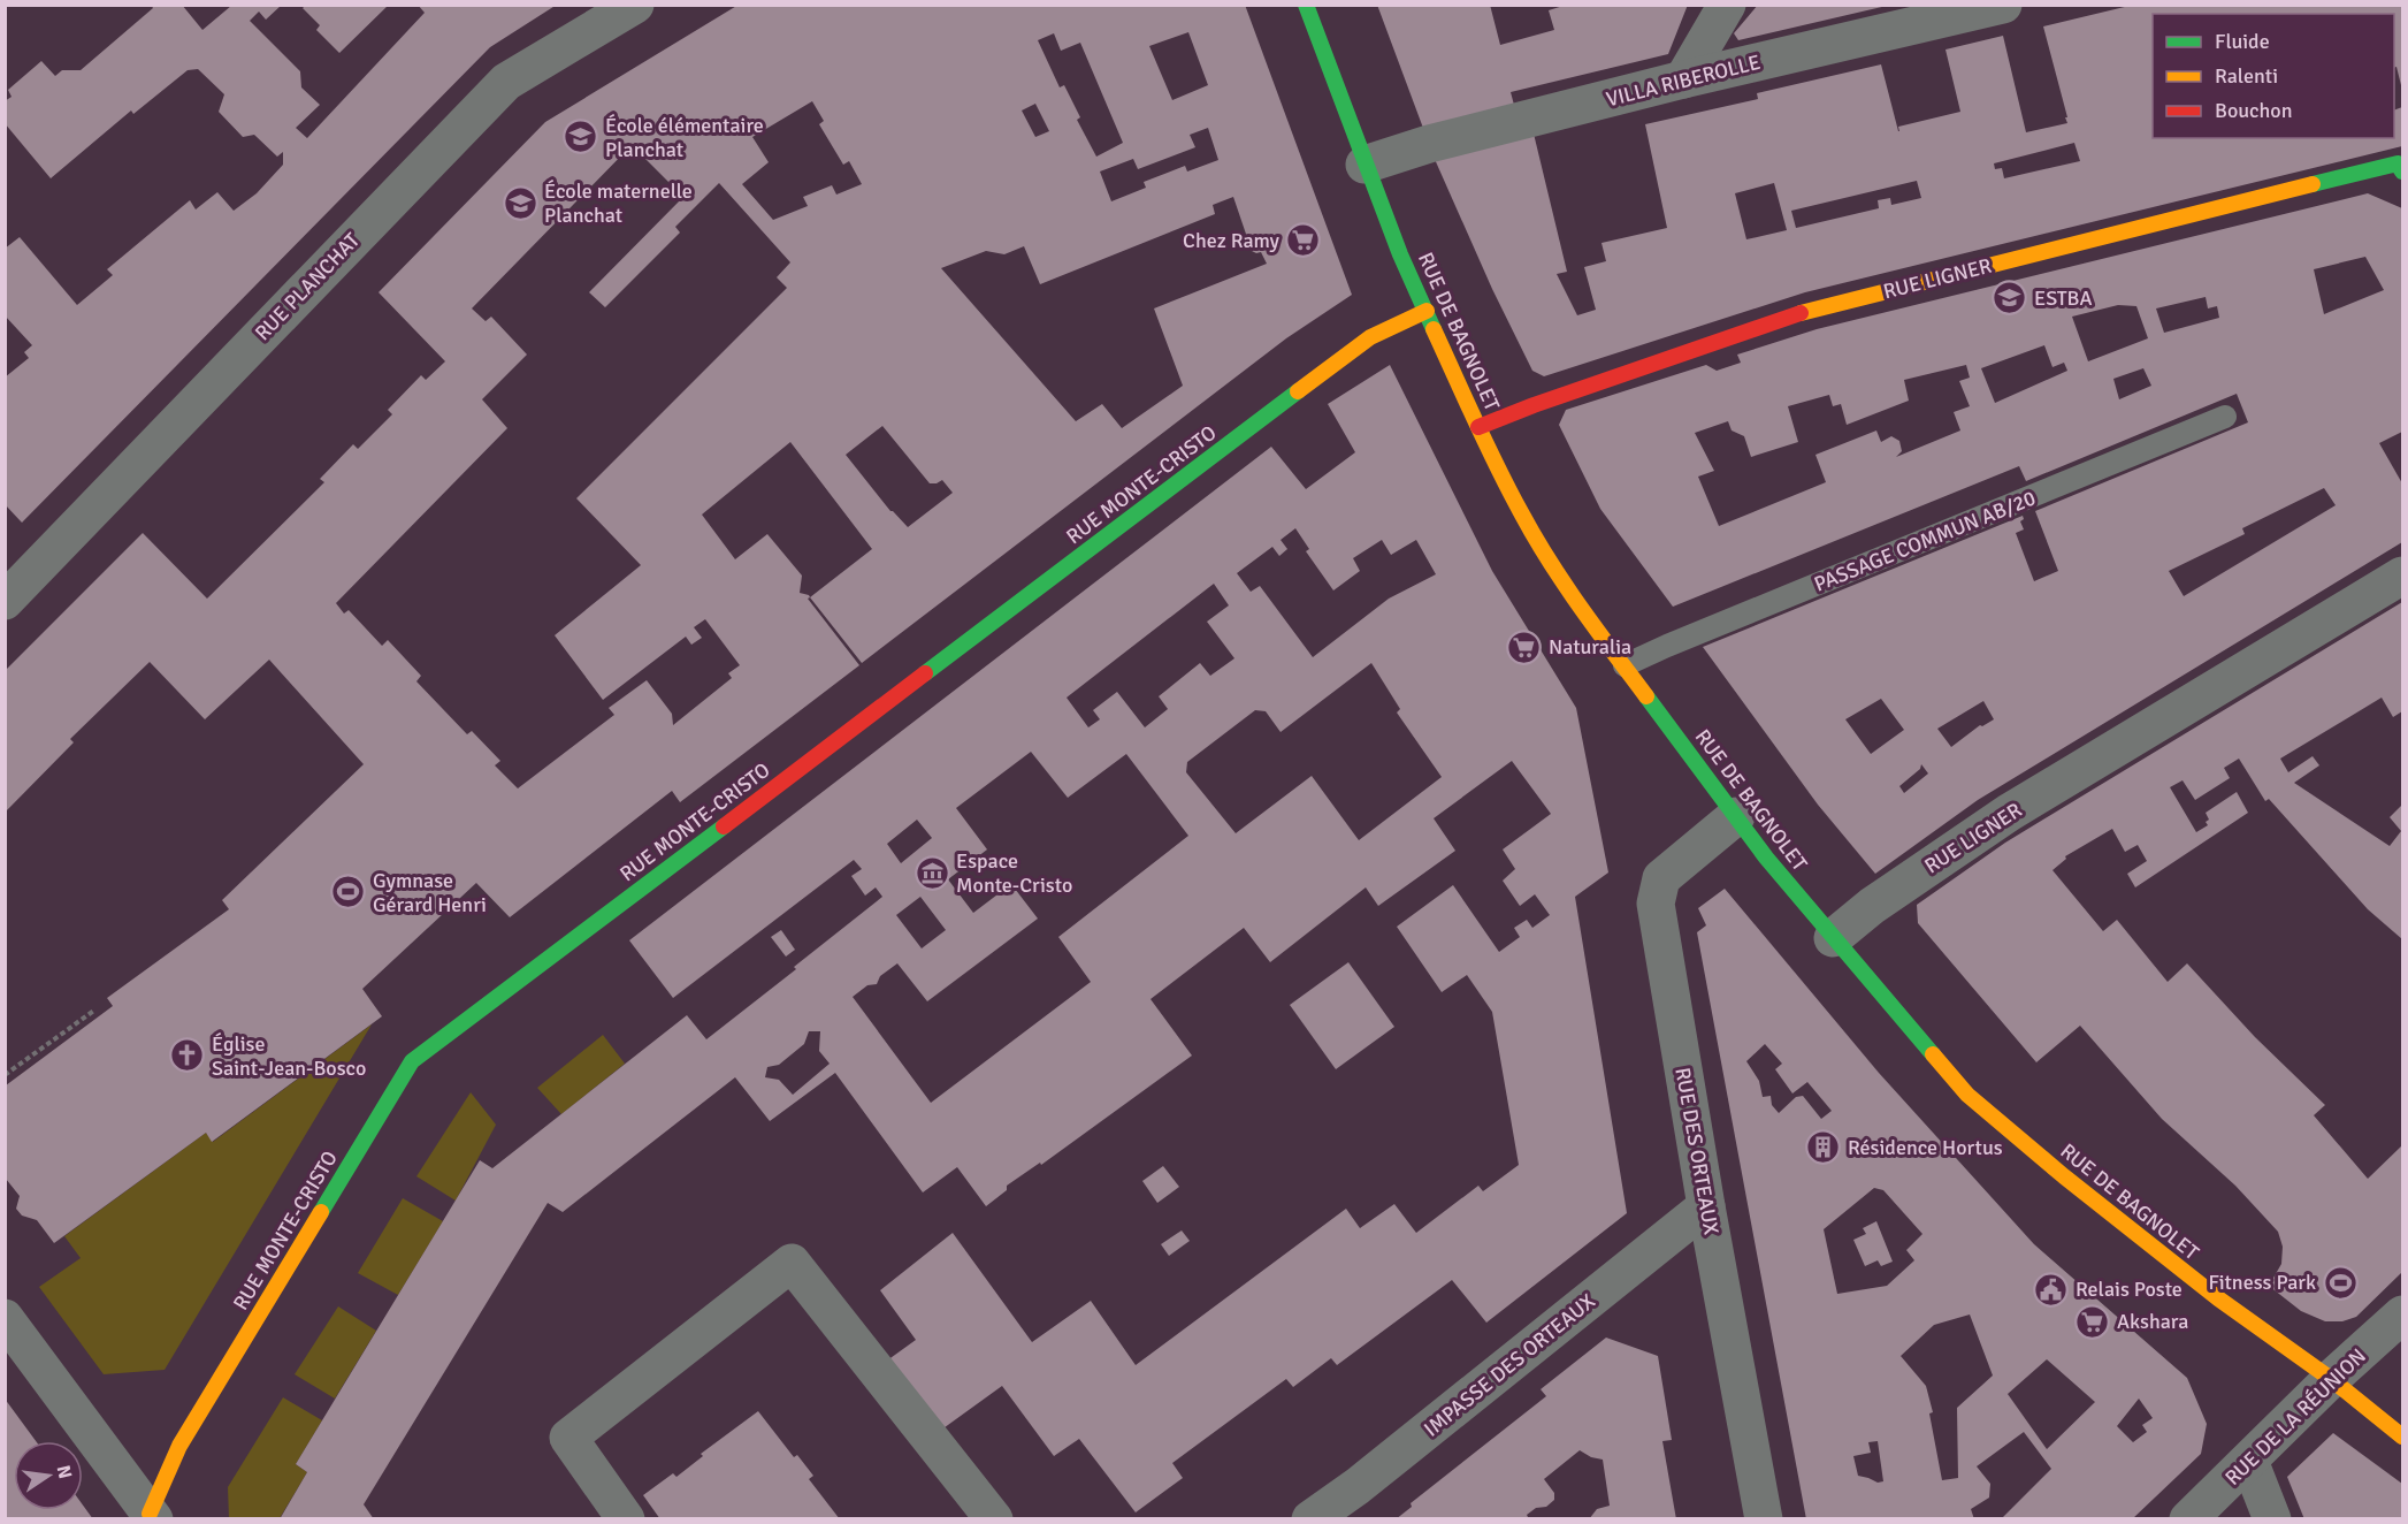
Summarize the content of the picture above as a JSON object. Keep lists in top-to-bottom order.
{
  "streets": {
    "street": [
      "VILLA RIBEROLLE",
      "RUE LIGNER",
      "RUE PLANCHAT",
      "RUE DE BAGNOLET",
      "RUE MONTE-CRISTO",
      "RUE DES ORTEAUX",
      "IMPASSE DES ORTEAUX",
      "RUE DE LA RÉUNION"
    ],
    "lane": ["PASSAGE COMMUN AB/20"]
  },
  "crossings": [
    ["VILLA RIBEROLLE", "RUE DE BAGNOLET"],
    ["RUE LIGNER", "RUE DE BAGNOLET"],
    ["RUE DE BAGNOLET", "RUE MONTE-CRISTO"],
    ["RUE DE BAGNOLET", "PASSAGE COMMUN AB/20"],
    ["RUE DE BAGNOLET", "RUE DES ORTEAUX"],
    ["RUE DE BAGNOLET", "RUE DE LA RÉUNION"],
    ["RUE DES ORTEAUX", "IMPASSE DES ORTEAUX"]
  ],
  "places": {
    "school or university": ["École élémentaire Planchat", "École maternelle Planchat", "ESTBA"],
    "supermarket": ["Chez Ramy", "Naturalia", "Akshara"],
    "museum": ["Espace Monte-Cristo"],
    "sports": ["Gymnase Gérard Henri", "Fitness Park"],
    "church": ["Église Saint-Jean-Bosco"],
    "building": ["Résidence Hortus"],
    "public building": ["Relais Poste"]
  },
  "legend": ["Fluide", "Ralenti", "Bouchon"],
  "north": "right"
}
